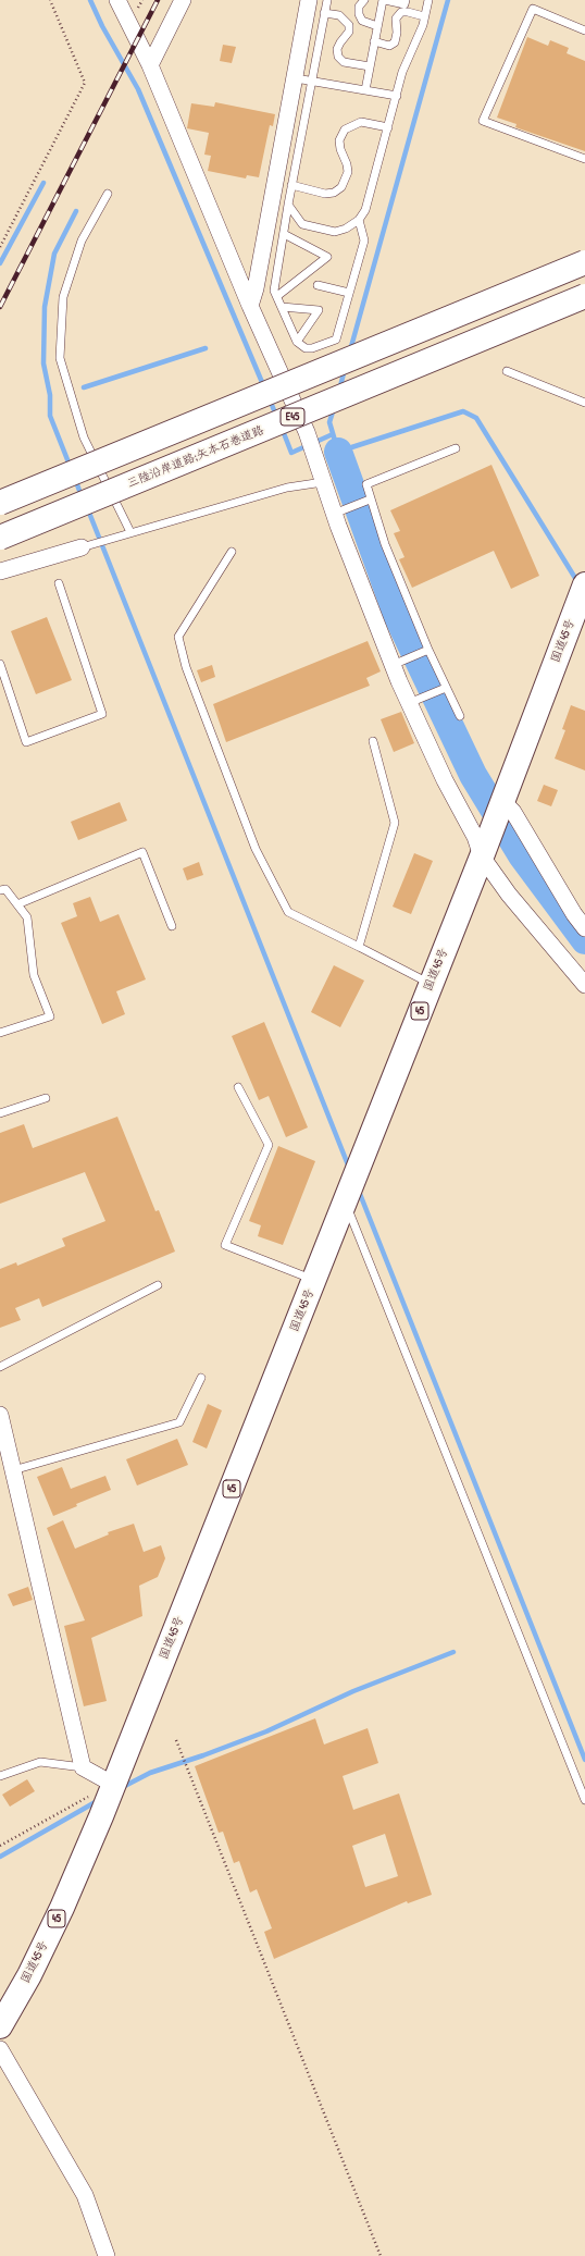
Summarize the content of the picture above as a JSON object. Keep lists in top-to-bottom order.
{
  "streets": {
    "highway": [
      "E45",
      "三陸沿岸道路;矢本石巻道路",
      "国道45号",
      "45"
    ]
  }
}
